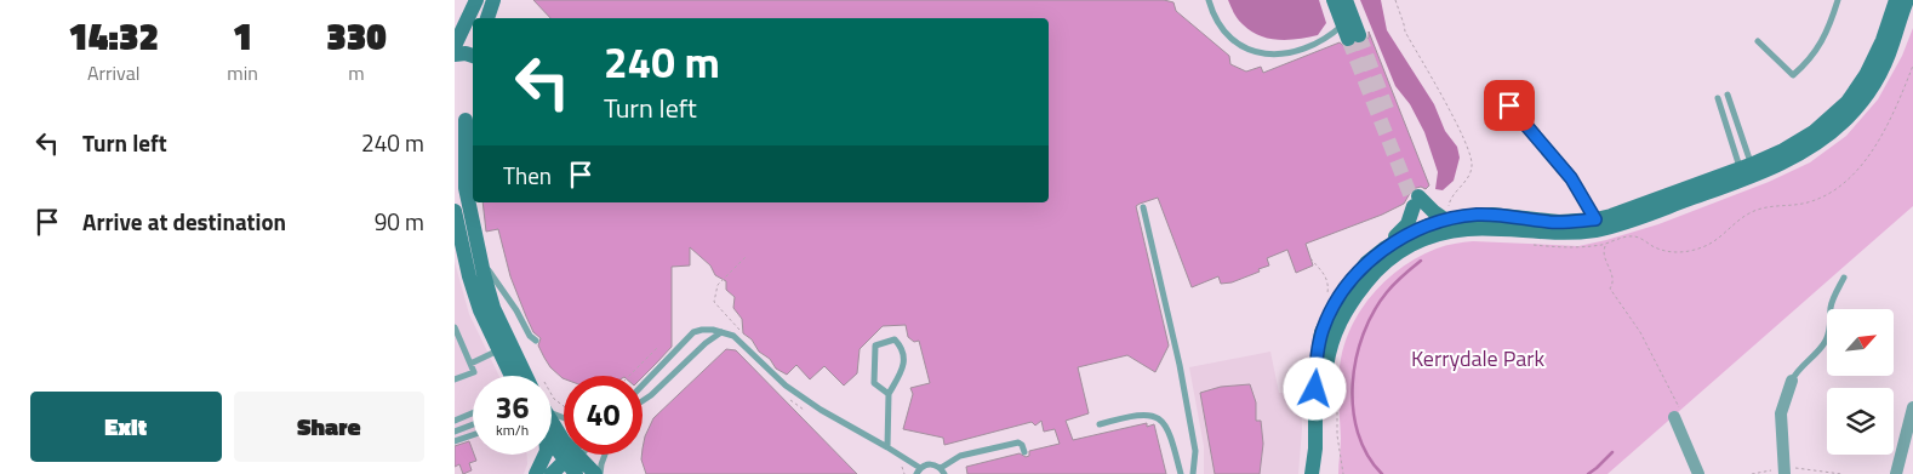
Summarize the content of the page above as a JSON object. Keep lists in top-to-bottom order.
{
  "parks": ["Kerrydale Park"],
  "north": "top right",
  "page": {
    "eta": [
      "14:32",
      "Arrival",
      "1",
      "min",
      "330",
      "m"
    ],
    "turn": ["240 m", "Turn left"],
    "list": [
      {
        "name": "Turn left",
        "value": "240 m"
      },
      {
        "name": "Arrive at destination",
        "value": "90 m"
      }
    ],
    "then": "Then",
    "speed": "36 km/h",
    "limit": "40",
    "buttons": ["Exit", "Share"]
  }
}
